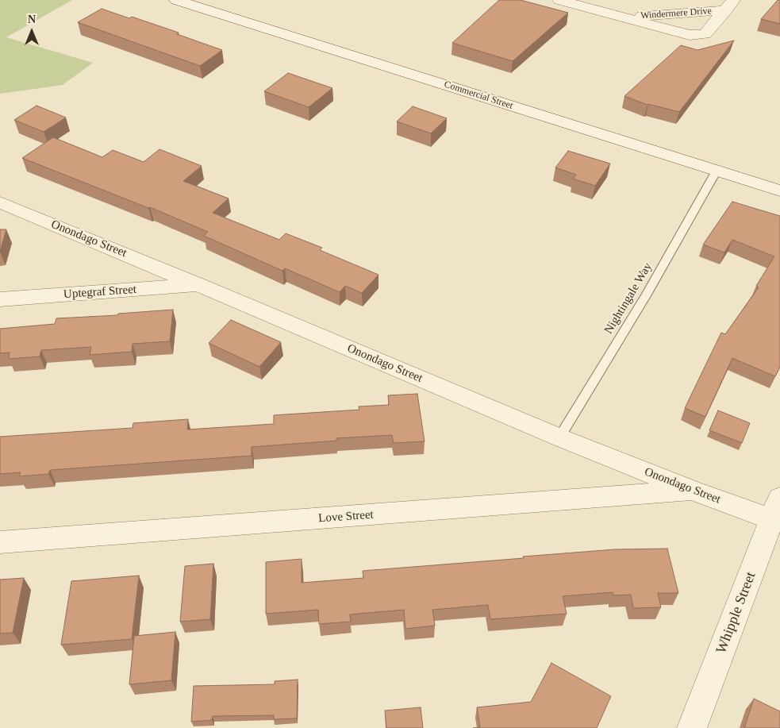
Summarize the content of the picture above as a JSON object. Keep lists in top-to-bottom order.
{
  "streets": {
    "street": [
      "Windermere Drive",
      "Commercial Street",
      "Onondago Street",
      "Uptegraf Street",
      "Love Street",
      "Whipple Street"
    ],
    "lane": ["Nightingale Way"]
  },
  "crossings": [
    ["Commercial Street", "Nightingale Way"],
    ["Onondago Street", "Uptegraf Street"],
    ["Onondago Street", "Nightingale Way"],
    ["Onondago Street", "Love Street"],
    ["Onondago Street", "Whipple Street"]
  ],
  "north": "top"
}
